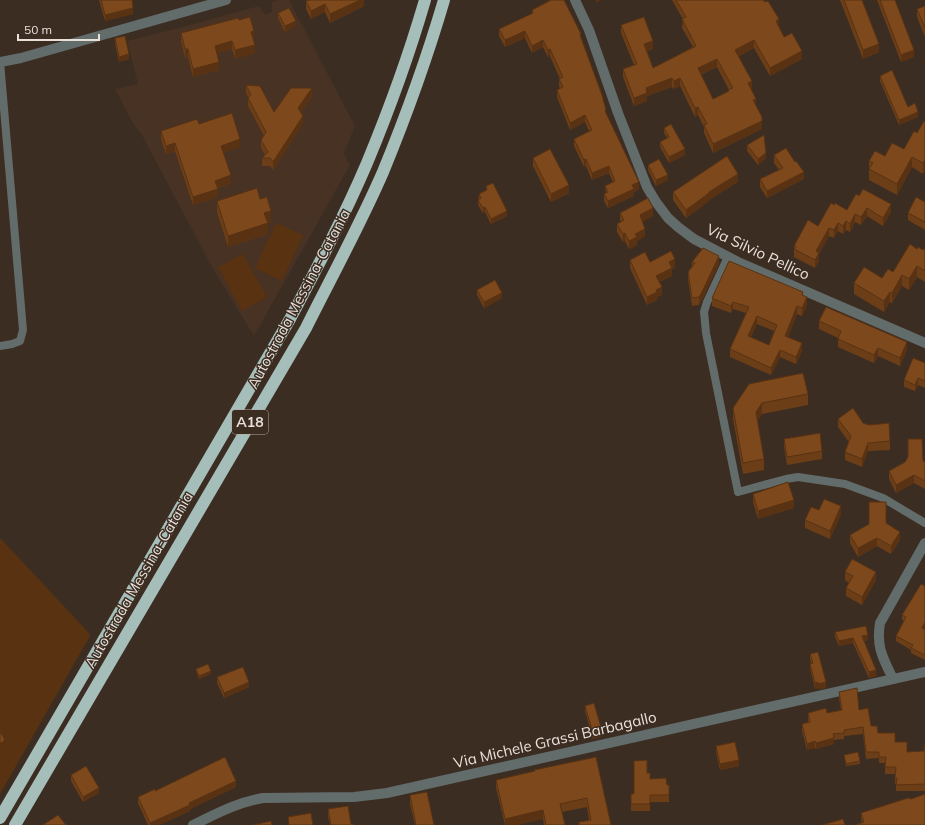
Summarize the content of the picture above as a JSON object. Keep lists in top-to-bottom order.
{
  "streets": {
    "highway": ["Autostrada Messina-Catania", "A18"],
    "street": ["Via Silvio Pellico", "Via Michele Grassi Barbagallo"]
  },
  "scale_bar": "50 m"
}
